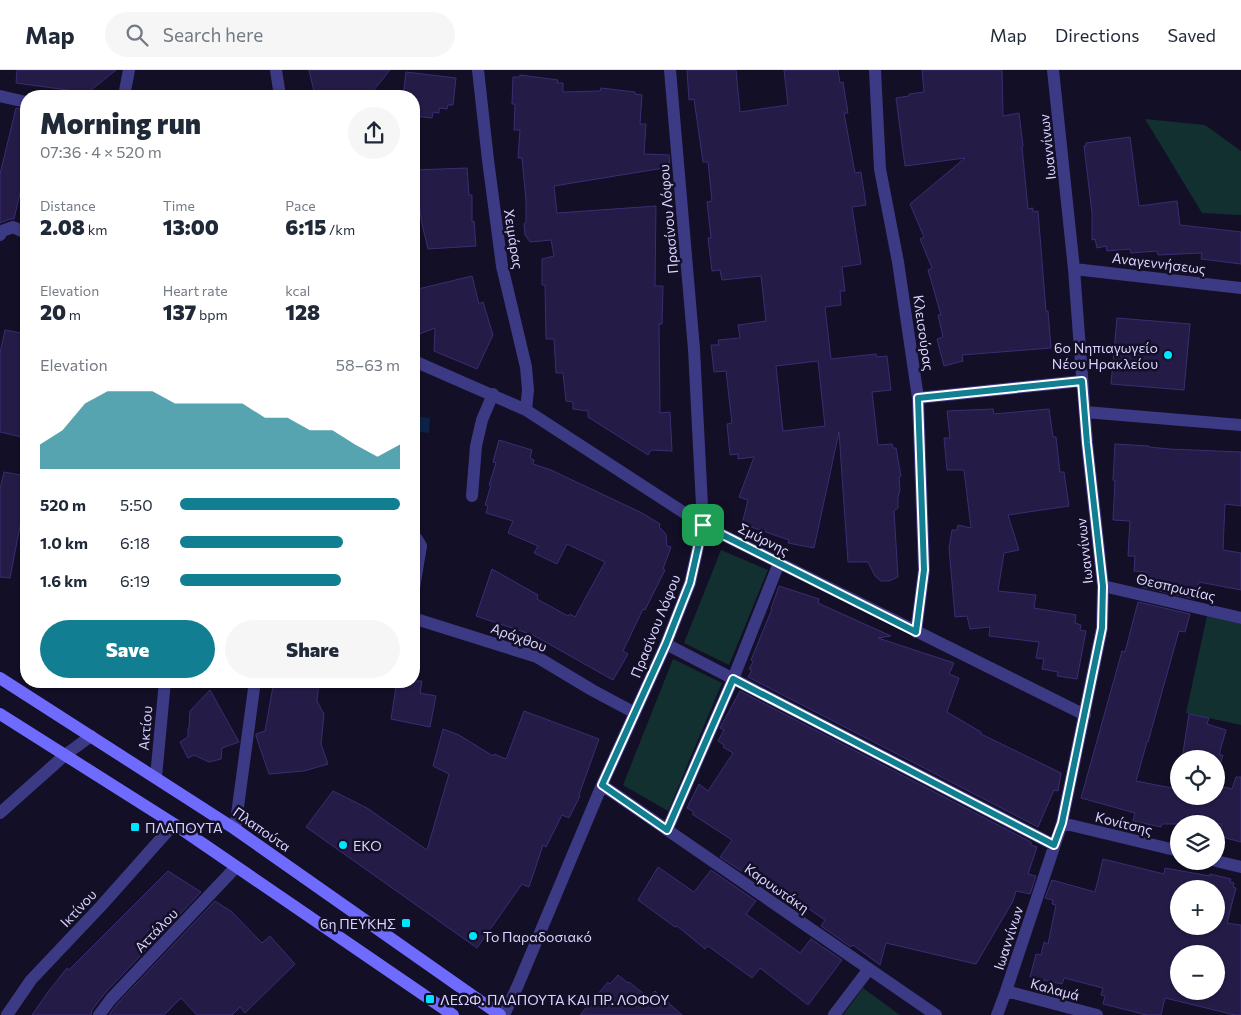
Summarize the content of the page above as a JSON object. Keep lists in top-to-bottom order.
{
  "streets": {
    "main road": ["Πλαπούτα"],
    "street": [
      "Ιωαννίνων",
      "Πρασίνου Λόφου",
      "Χειμάρας",
      "Αναγεννήσεως",
      "Κλεισούρας",
      "Σμύρνης",
      "Θεσπρωτίας",
      "Αράχθου",
      "Ακτίου",
      "Κονίτσης",
      "Καρυωτάκη",
      "Ικτίνου",
      "Αττάλου",
      "Καλαμά"
    ]
  },
  "crossings": [
    ["Ιωαννίνων", "Αναγεννήσεως"],
    ["Ιωαννίνων", "Σμύρνης"],
    ["Ιωαννίνων", "Θεσπρωτίας"],
    ["Ιωαννίνων", "Κονίτσης"],
    ["Ιωαννίνων", "Καλαμά"],
    ["Πρασίνου Λόφου", "Σμύρνης"],
    ["Πρασίνου Λόφου", "Αράχθου"],
    ["Πρασίνου Λόφου", "Πλαπούτα"],
    ["Πρασίνου Λόφου", "Καρυωτάκη"],
    ["Χειμάρας", "Σμύρνης"],
    ["Κλεισούρας", "Σμύρνης"],
    ["Ακτίου", "Πλαπούτα"]
  ],
  "places": {
    "other": ["6ο Νηπιαγωγείο Νέου Ηρακλείου", "EKO", "Το Παραδοσιακό"],
    "transit": ["ΠΛΑΠΟΥΤΑ", "6η ΠΕΥΚΗΣ", "ΛΕΩΦ. ΠΛΑΠΟΥΤΑ ΚΑΙ ΠΡ. ΛΟΦΟΥ"]
  },
  "page": {
    "header": "Map",
    "search": "Search here",
    "nav": ["Map", "Directions", "Saved"],
    "heading": ["Morning run", "07:36 · 4 × 520 m"],
    "stats": [
      ["Distance", "2.08 km"],
      ["Time", "13:00"],
      ["Pace", "6:15 /km"],
      ["Elevation", "20 m"],
      ["Heart rate", "137 bpm"],
      ["kcal", "128"]
    ],
    "chart": ["Elevation", "58–63 m"],
    "list": [
      {
        "name": "520 m",
        "note": "5:50"
      },
      {
        "name": "1.0 km",
        "note": "6:18"
      },
      {
        "name": "1.6 km",
        "note": "6:19"
      }
    ],
    "buttons": ["Save", "Share"],
    "map_buttons": ["+", "−"]
  }
}
